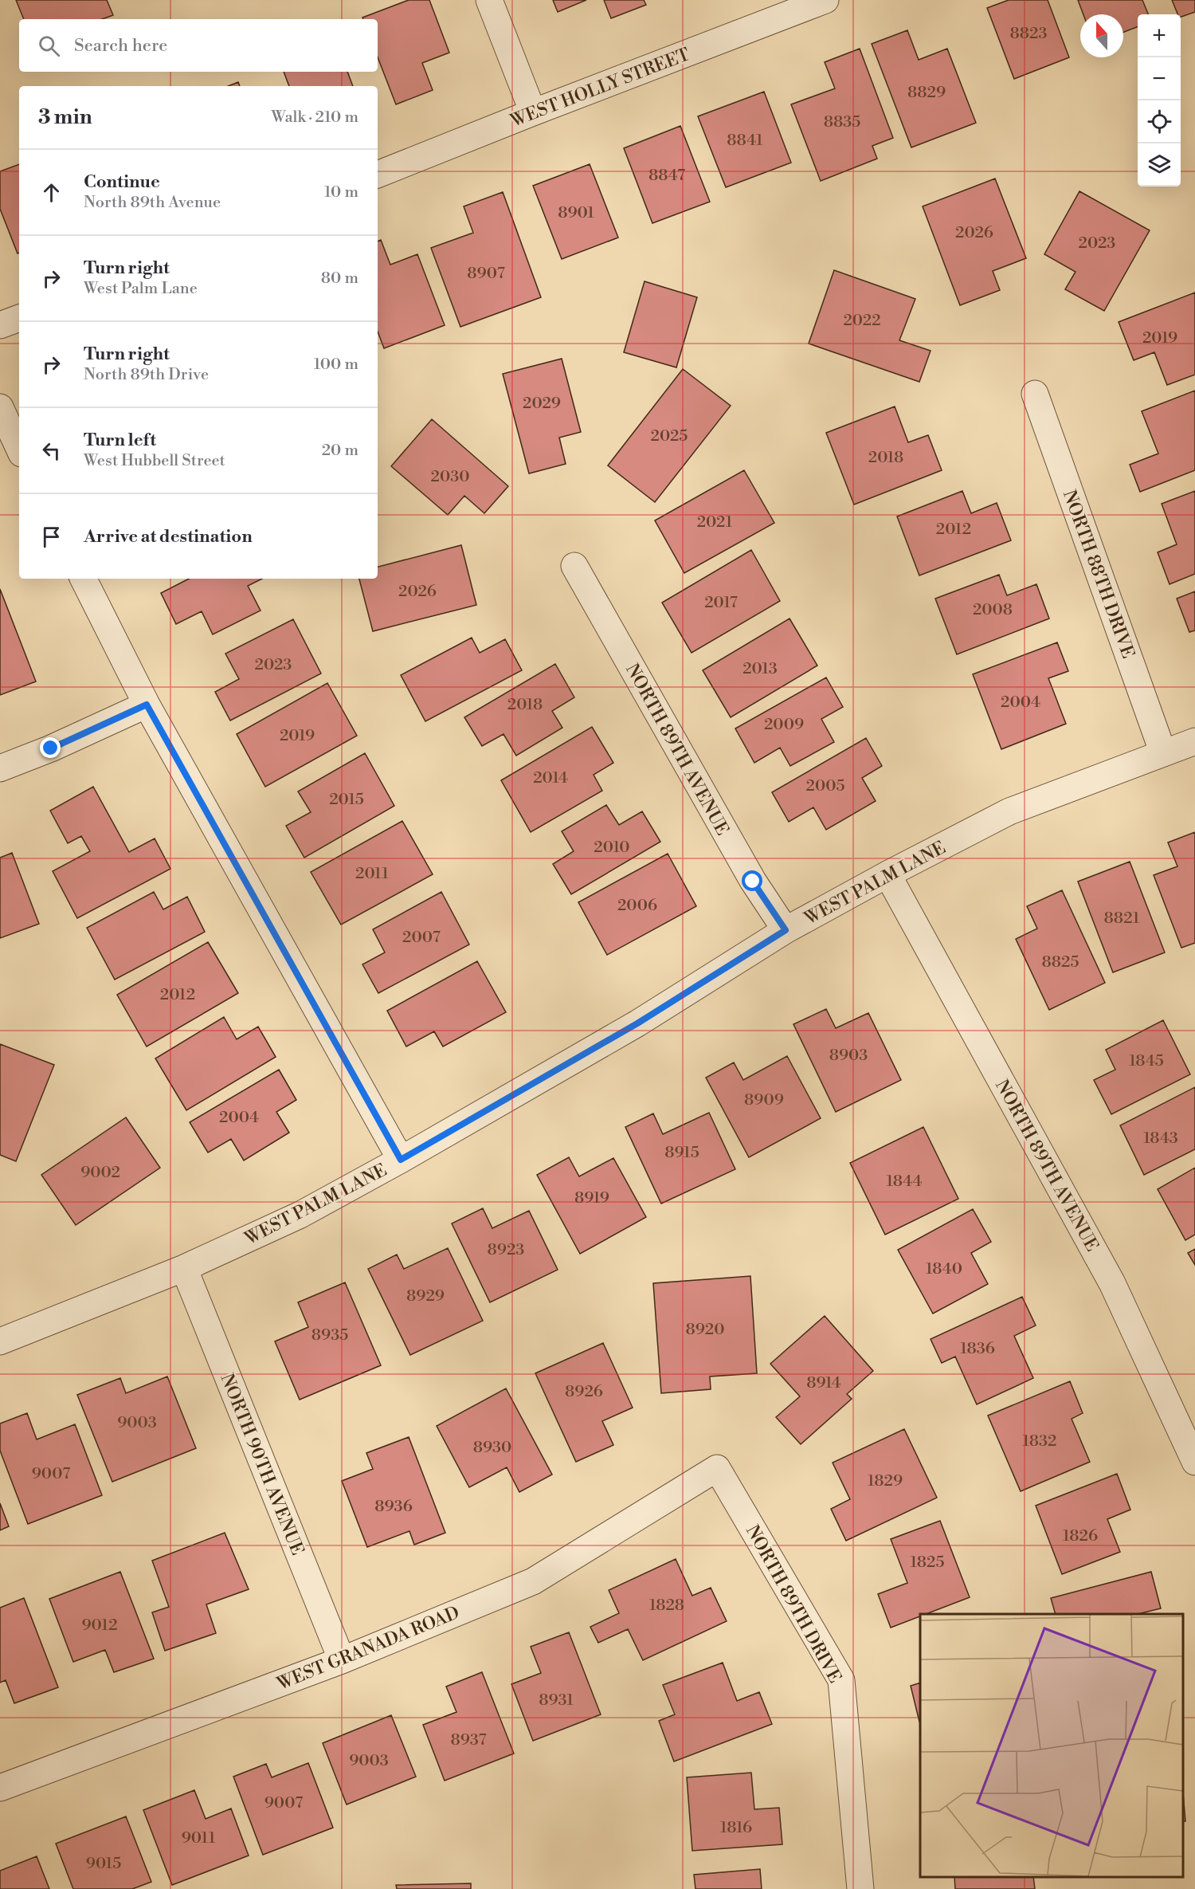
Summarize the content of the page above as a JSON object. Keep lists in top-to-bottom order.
{
  "streets": {
    "street": [
      "WEST HOLLY STREET",
      "NORTH 88TH DRIVE",
      "NORTH 89TH AVENUE",
      "WEST PALM LANE",
      "NORTH 90TH AVENUE",
      "NORTH 89TH DRIVE",
      "WEST GRANADA ROAD"
    ]
  },
  "crossings": [
    ["NORTH 88TH DRIVE", "WEST PALM LANE"],
    ["NORTH 89TH AVENUE", "WEST PALM LANE"],
    ["WEST PALM LANE", "NORTH 90TH AVENUE"],
    ["NORTH 90TH AVENUE", "WEST GRANADA ROAD"],
    ["NORTH 89TH DRIVE", "WEST GRANADA ROAD"]
  ],
  "house_numbers": [
    "8823",
    "8829",
    "8835",
    "8841",
    "8847",
    "8901",
    "2026",
    "2023",
    "8907",
    "2022",
    "2019",
    "2029",
    "2025",
    "2018",
    "2030",
    "2021",
    "2012",
    "2026",
    "2017",
    "2008",
    "2023",
    "2013",
    "2004",
    "2018",
    "2009",
    "2019",
    "2014",
    "2005",
    "2015",
    "2010",
    "2011",
    "2006",
    "8821",
    "2007",
    "8825",
    "2012",
    "8903",
    "1845",
    "8909",
    "2004",
    "1843",
    "8915",
    "9002",
    "1844",
    "8919",
    "8923",
    "1840",
    "8929",
    "8920",
    "8935",
    "1836",
    "8914",
    "8926",
    "9003",
    "1832",
    "8930",
    "9007",
    "1829",
    "8936",
    "1826",
    "1825",
    "1828",
    "9012",
    "8931",
    "8937",
    "9003",
    "9007",
    "1816",
    "9011",
    "9015"
  ],
  "north": "top",
  "page": {
    "map_buttons": ["+", "−"],
    "search": "Search here",
    "heading": ["3 min", "Walk · 210 m"],
    "list": [
      ["Continue", "North 89th Avenue", "10 m"],
      ["Turn right", "West Palm Lane", "80 m"],
      ["Turn right", "North 89th Drive", "100 m"],
      ["Turn left", "West Hubbell Street", "20 m"],
      "Arrive at destination"
    ]
  }
}
